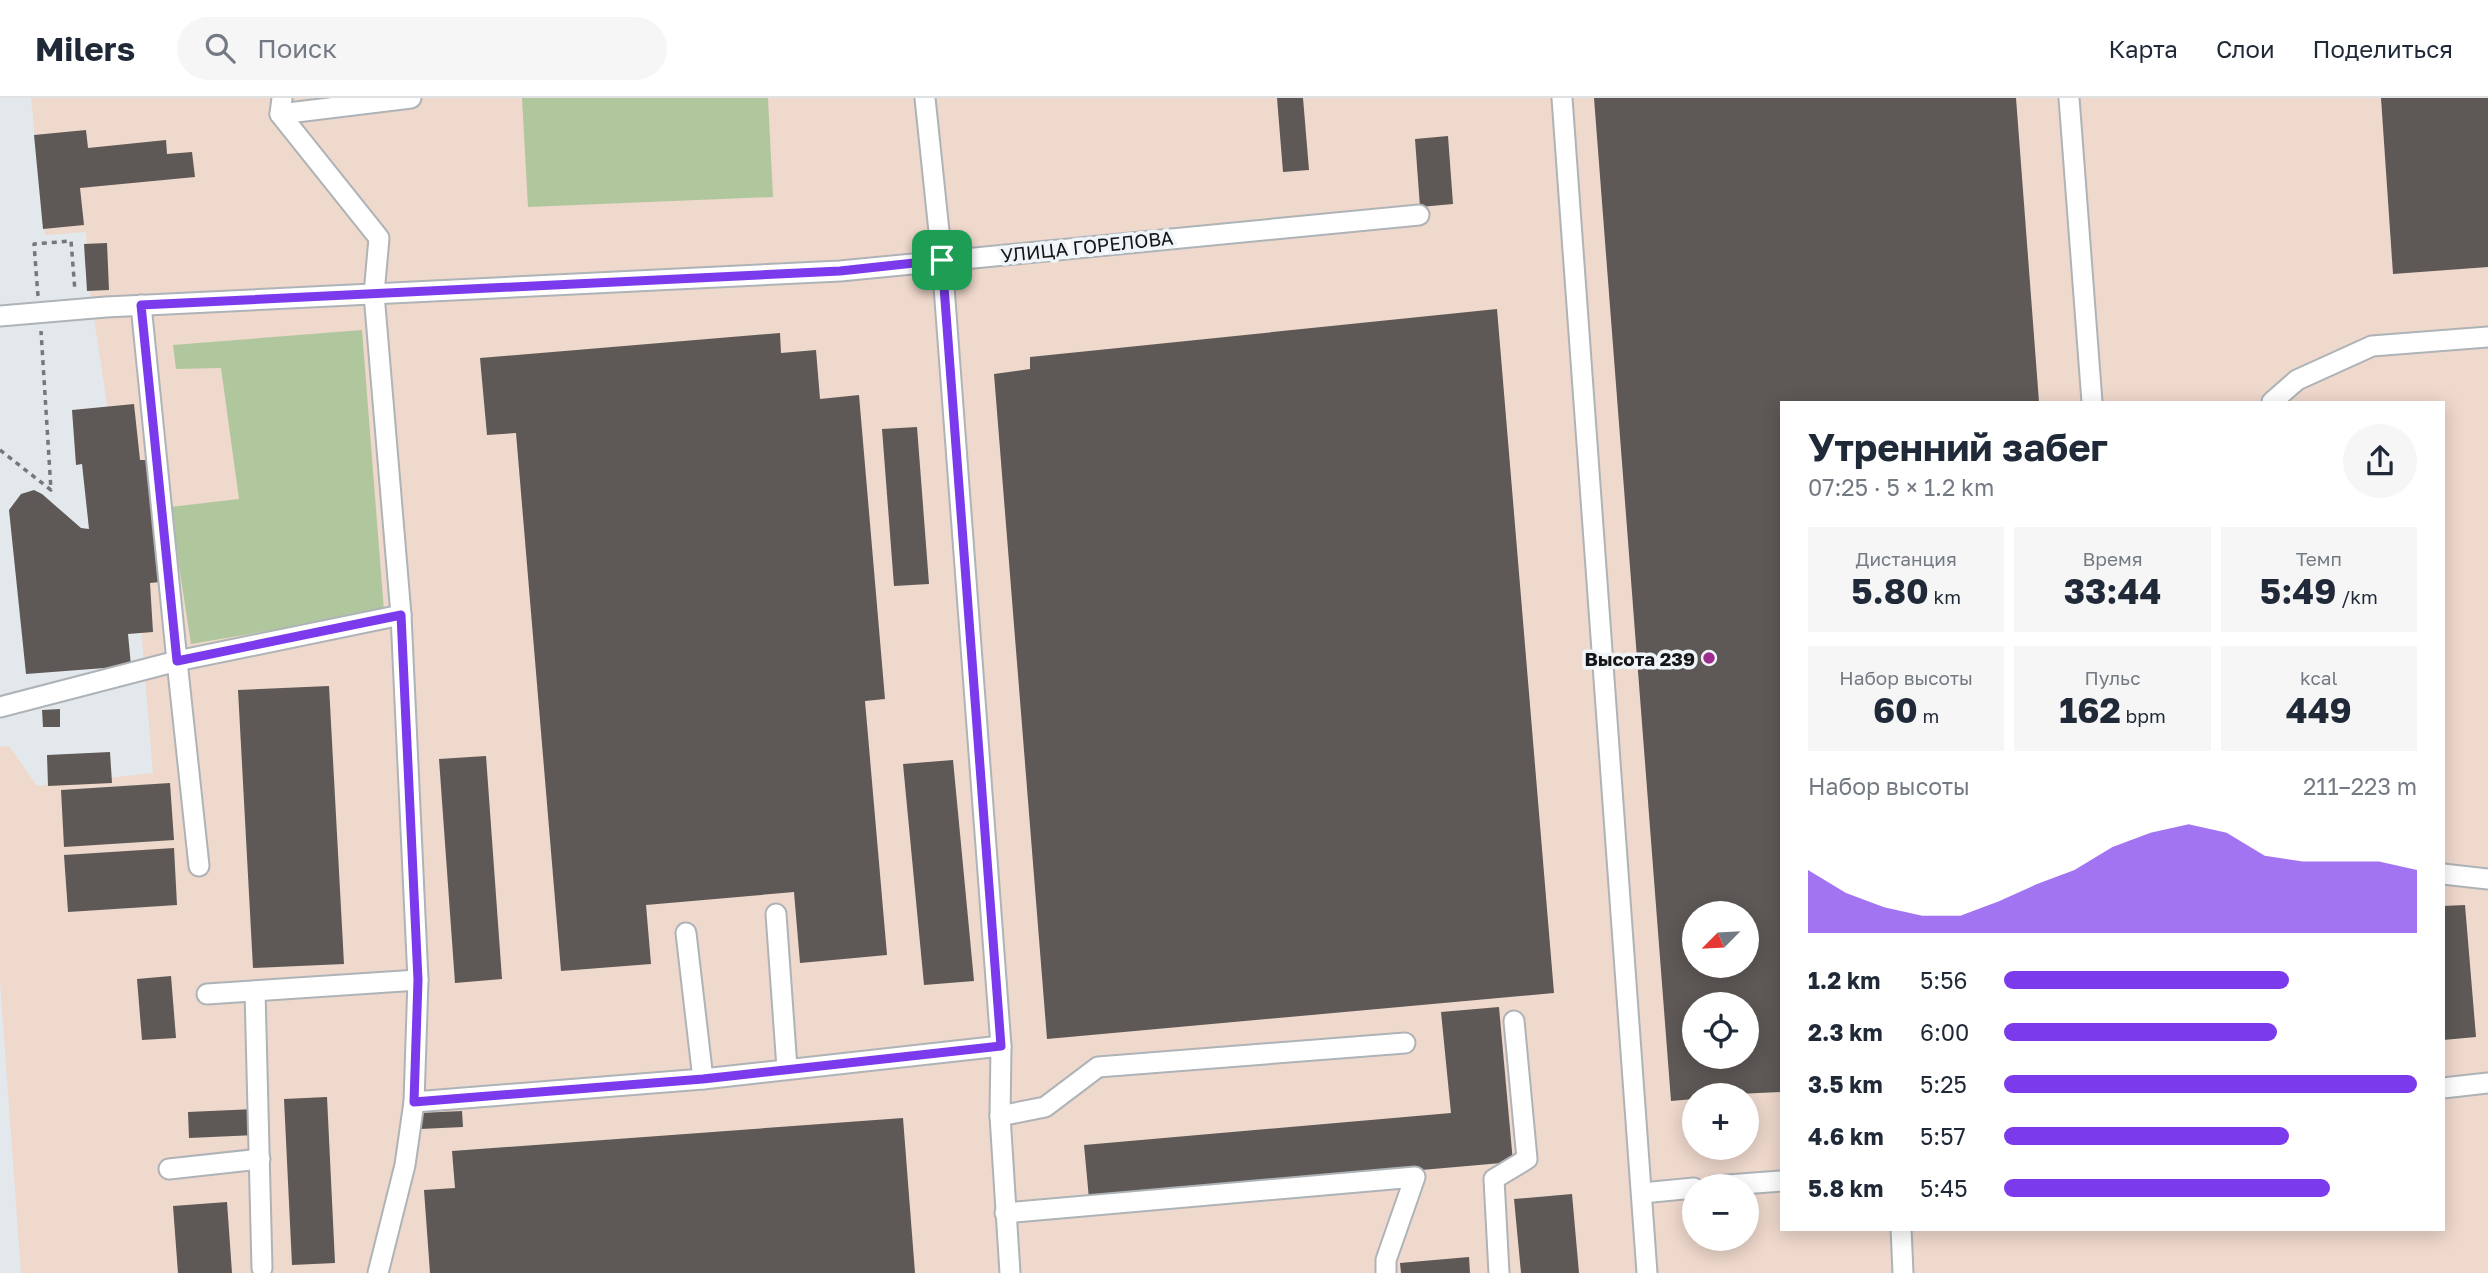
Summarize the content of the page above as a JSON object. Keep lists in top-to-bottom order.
{
  "streets": {
    "street": ["УЛИЦА ГОРЕЛОВА"]
  },
  "places": ["Высота 239"],
  "north": "bottom left",
  "page": {
    "header": "Milers",
    "search": "Поиск",
    "nav": ["Карта", "Слои", "Поделиться"],
    "heading": ["Утренний забег", "07:25 · 5 × 1.2 km"],
    "stats": [
      ["Дистанция", "5.80 km"],
      ["Время", "33:44"],
      ["Темп", "5:49 /km"],
      ["Набор высоты", "60 m"],
      ["Пульс", "162 bpm"],
      ["kcal", "449"]
    ],
    "chart": ["Набор высоты", "211–223 m"],
    "map_buttons": ["+", "−"],
    "list": [
      {
        "name": "1.2 km",
        "note": "5:56"
      },
      {
        "name": "2.3 km",
        "note": "6:00"
      },
      {
        "name": "3.5 km",
        "note": "5:25"
      },
      {
        "name": "4.6 km",
        "note": "5:57"
      },
      {
        "name": "5.8 km",
        "note": "5:45"
      }
    ]
  }
}
